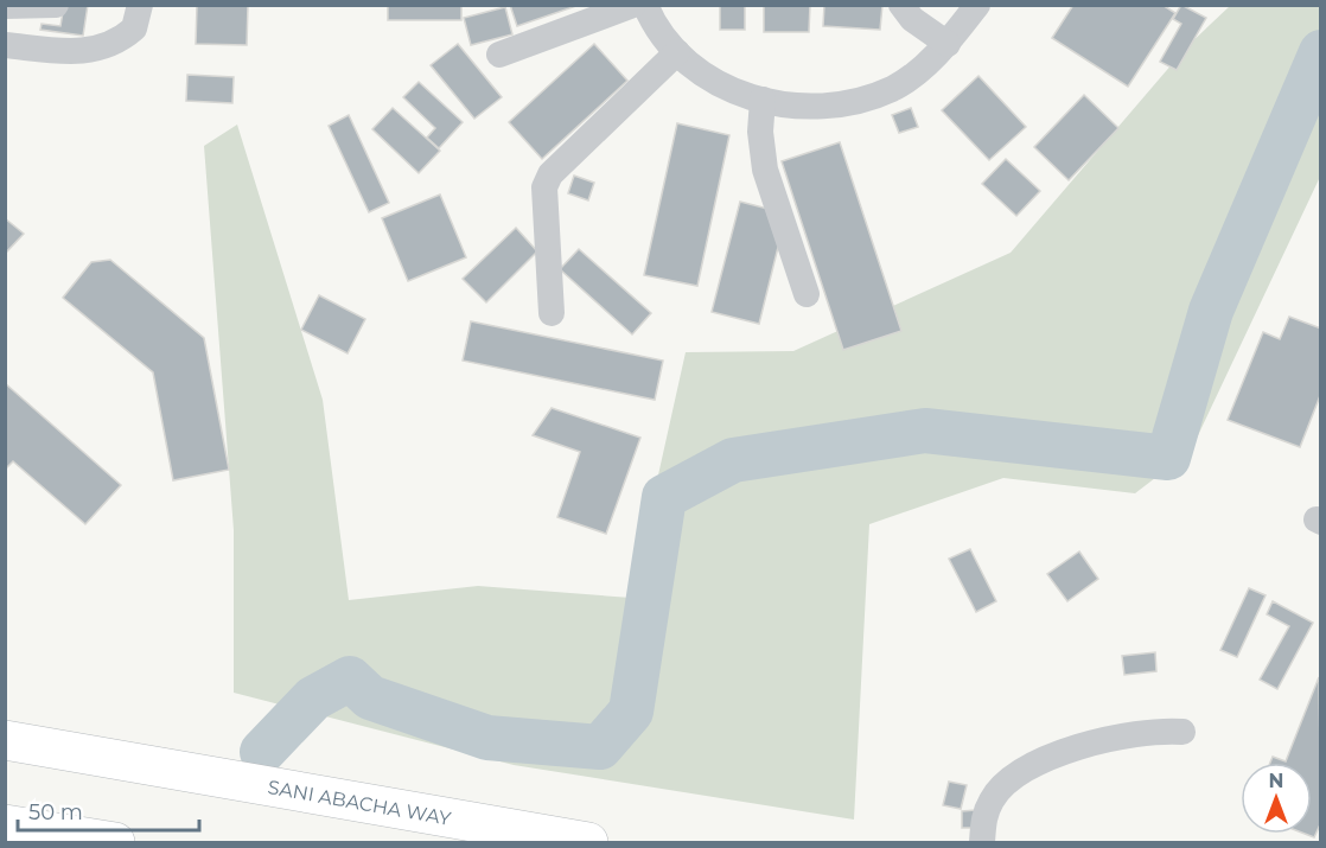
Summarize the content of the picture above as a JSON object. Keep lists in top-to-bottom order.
{
  "streets": {
    "highway": ["SANI ABACHA WAY"]
  },
  "scale_bar": "50 m",
  "north": "top"
}
